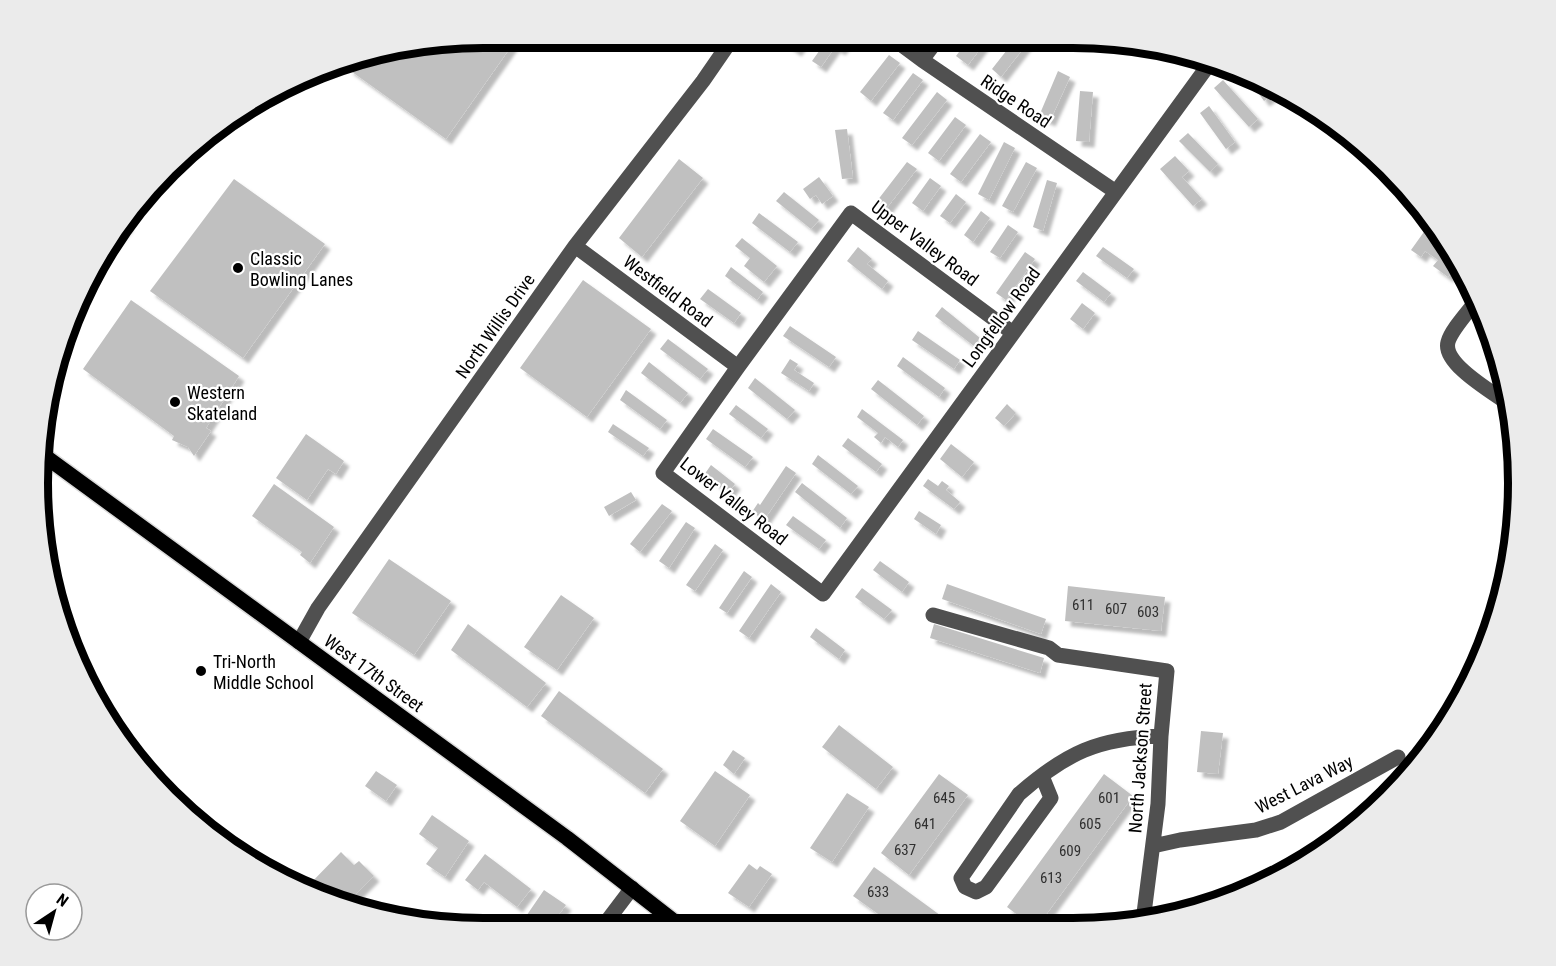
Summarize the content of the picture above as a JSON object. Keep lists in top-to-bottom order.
{
  "streets": {
    "main road": ["West 17th Street"],
    "street": [
      "Ridge Road",
      "Upper Valley Road",
      "Westfield Road",
      "Longfellow Road",
      "North Willis Drive",
      "Lower Valley Road",
      "North Jackson Street",
      "West Lava Way"
    ]
  },
  "crossings": [
    ["Ridge Road", "Longfellow Road"],
    ["Upper Valley Road", "Westfield Road"],
    ["Upper Valley Road", "Longfellow Road"],
    ["Upper Valley Road", "Lower Valley Road"],
    ["Westfield Road", "North Willis Drive"],
    ["Westfield Road", "Lower Valley Road"],
    ["Longfellow Road", "Lower Valley Road"],
    ["North Willis Drive", "West 17th Street"],
    ["North Jackson Street", "West Lava Way"]
  ],
  "places": ["Classic Bowling Lanes", "Western Skateland", "Tri-North Middle School"],
  "house_numbers": [
    "611",
    "607",
    "603",
    "645",
    "601",
    "641",
    "605",
    "637",
    "609",
    "613",
    "633"
  ],
  "north": "top right"
}
